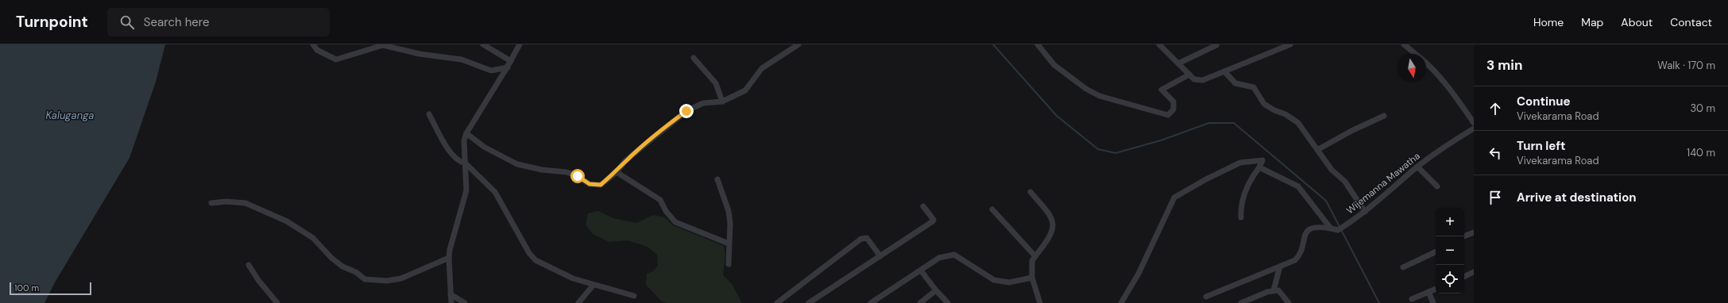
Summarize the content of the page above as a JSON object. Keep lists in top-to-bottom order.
{
  "streets": {
    "street": ["Wijemanna Mawatha"]
  },
  "water": ["Kaluganga"],
  "scale_bar": "100 m",
  "north": "bottom",
  "page": {
    "header": "Turnpoint",
    "search": "Search here",
    "nav": [
      "Home",
      "Map",
      "About",
      "Contact"
    ],
    "heading": ["3 min", "Walk · 170 m"],
    "list": [
      ["Continue", "Vivekarama Road", "30 m"],
      ["Turn left", "Vivekarama Road", "140 m"],
      "Arrive at destination"
    ],
    "map_buttons": ["+", "−"],
    "scale": "100 m"
  }
}
